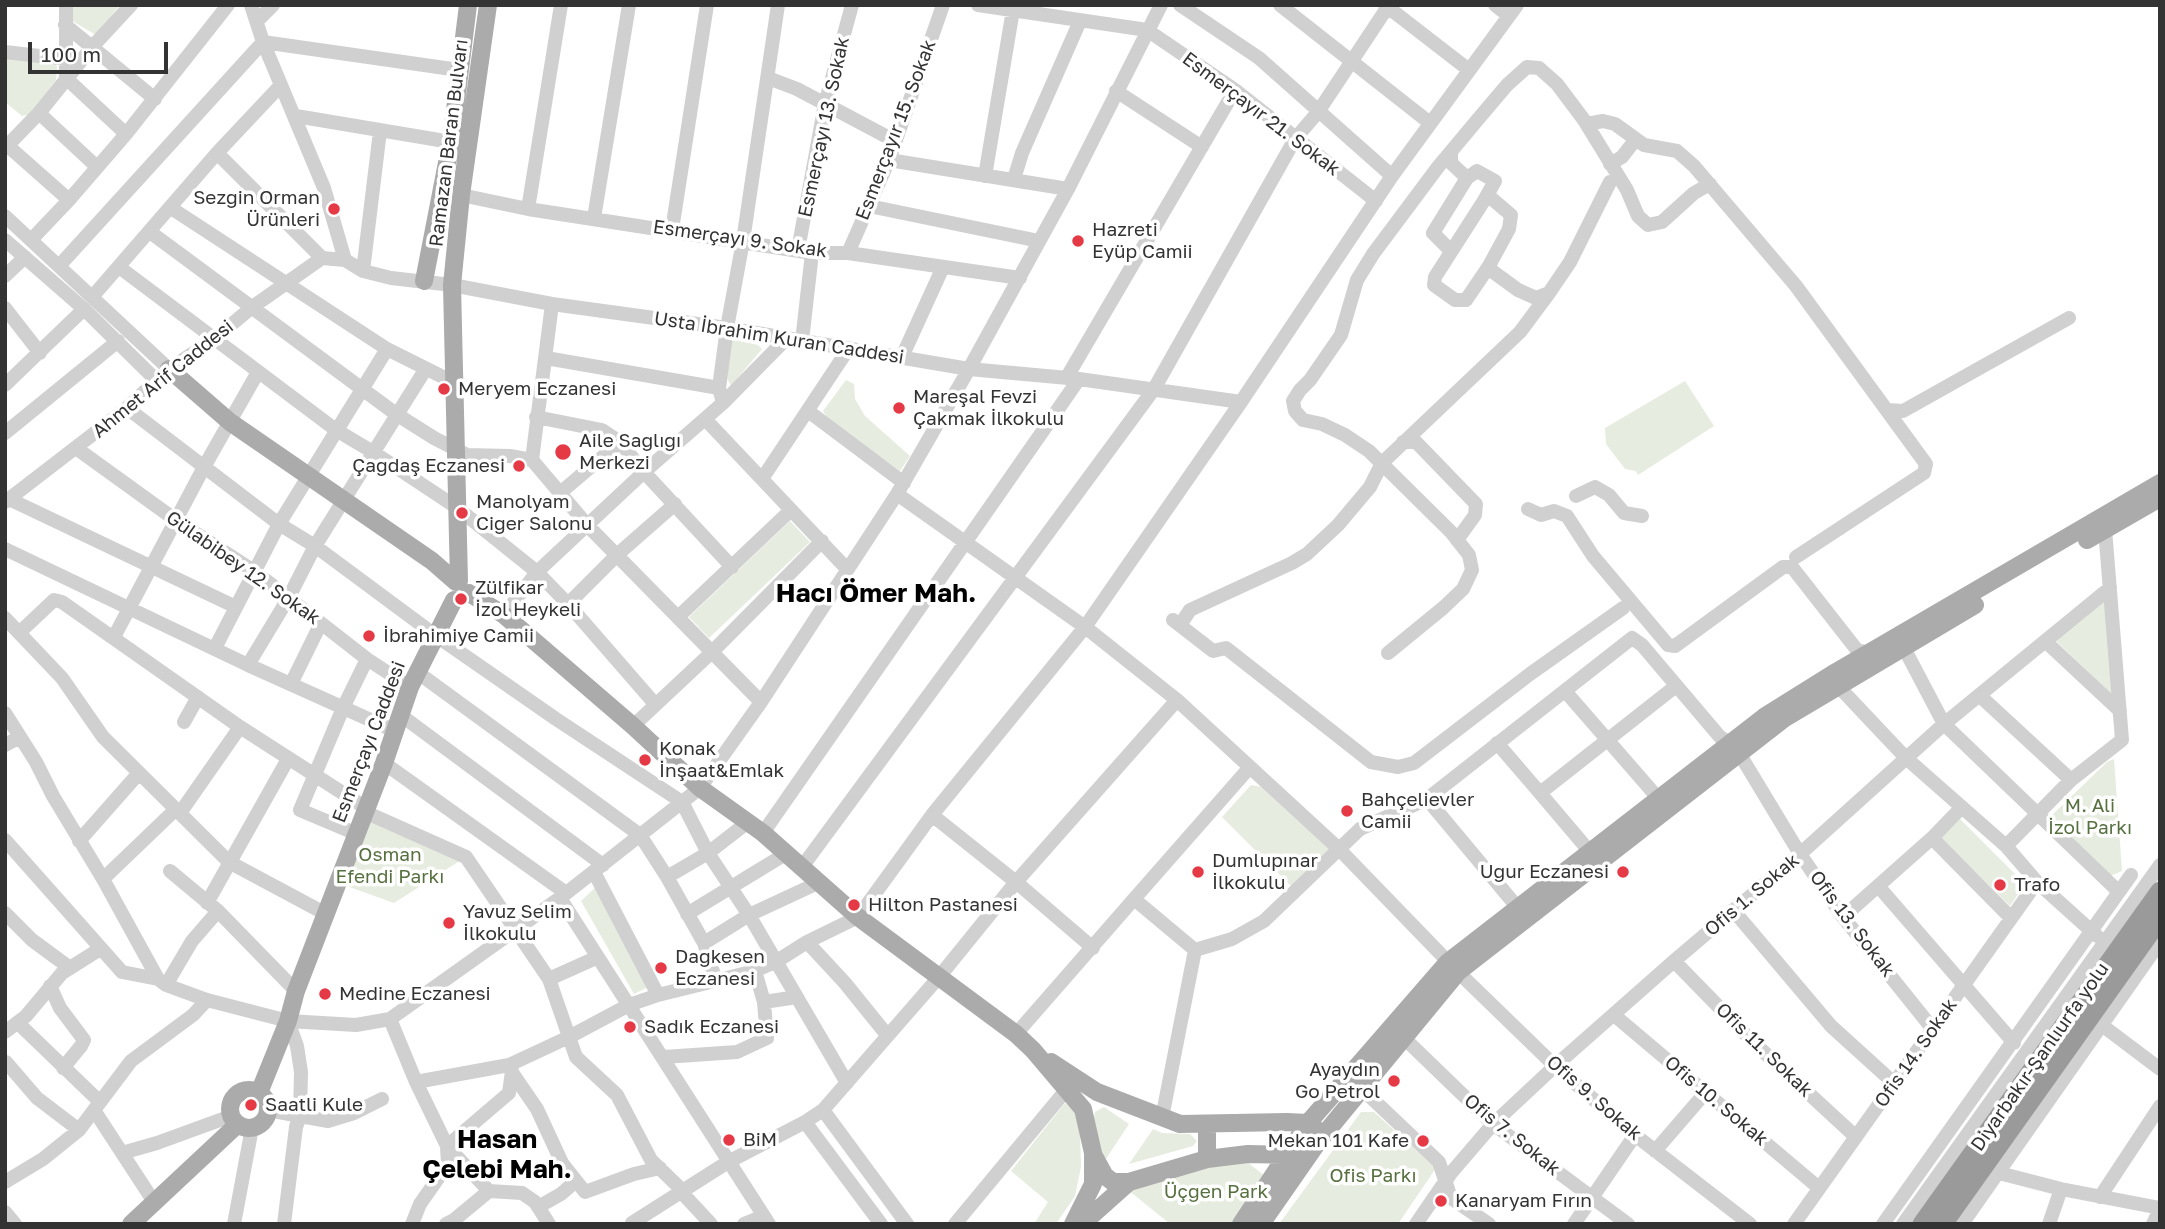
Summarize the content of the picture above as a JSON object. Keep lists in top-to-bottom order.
{
  "streets": {
    "highway": ["Diyarbakır-Şanlıurfa yolu"],
    "main road": ["Ramazan Baran Bulvarı", "Esmerçayı Caddesi"],
    "street": [
      "Esmerçayır 21. Sokak",
      "Esmerçayı 13. Sokak",
      "Esmerçayır 15. Sokak",
      "Esmerçayı 9. Sokak",
      "Usta İbrahim Kuran Caddesi",
      "Ahmet Arif Caddesi",
      "Gülabibey 12. Sokak",
      "Ofis 1. Sokak",
      "Ofis 13. Sokak",
      "Ofis 11. Sokak",
      "Ofis 14. Sokak",
      "Ofis 9. Sokak",
      "Ofis 10. Sokak",
      "Ofis 7. Sokak"
    ]
  },
  "crossings": [
    ["Esmerçayı 13. Sokak", "Esmerçayı 9. Sokak"],
    ["Esmerçayı 13. Sokak", "Usta İbrahim Kuran Caddesi"],
    ["Esmerçayır 15. Sokak", "Esmerçayı 9. Sokak"],
    ["Ramazan Baran Bulvarı", "Esmerçayı 9. Sokak"],
    ["Ramazan Baran Bulvarı", "Usta İbrahim Kuran Caddesi"],
    ["Ramazan Baran Bulvarı", "Esmerçayı Caddesi"],
    ["Usta İbrahim Kuran Caddesi", "Ahmet Arif Caddesi"],
    ["Ahmet Arif Caddesi", "Gülabibey 12. Sokak"],
    ["Gülabibey 12. Sokak", "Esmerçayı Caddesi"],
    ["Ofis 1. Sokak", "Ofis 13. Sokak"],
    ["Ofis 1. Sokak", "Ofis 11. Sokak"],
    ["Ofis 1. Sokak", "Ofis 9. Sokak"],
    ["Ofis 1. Sokak", "Ofis 10. Sokak"],
    ["Ofis 1. Sokak", "Ofis 7. Sokak"],
    ["Ofis 13. Sokak", "Ofis 14. Sokak"],
    ["Ofis 11. Sokak", "Ofis 14. Sokak"],
    ["Ofis 14. Sokak", "Ofis 10. Sokak"]
  ],
  "districts": ["Hacı Ömer Mah.", "Hasan Çelebi Mah."],
  "parks": [
    "M. Ali İzol Parkı",
    "Osman Efendi Parkı",
    "Ofis Parkı",
    "Üçgen Park"
  ],
  "places": [
    "Sezgin Orman Ürünleri",
    "Hazreti Eyüp Camii",
    "Meryem Eczanesi",
    "Mareşal Fevzi Çakmak İlkokulu",
    "Aile Sağlığı Merkezi",
    "Çağdaş Eczanesi",
    "Manolyam Ciğer Salonu",
    "Zülfikar İzol Heykeli",
    "İbrahimiye Camii",
    "Konak İnşaat&Emlak",
    "Bahçelievler Camii",
    "Dumlupınar İlkokulu",
    "Uğur Eczanesi",
    "Trafo",
    "Hilton Pastanesi",
    "Yavuz Selim İlkokulu",
    "Dağkesen Eczanesi",
    "Medine Eczanesi",
    "Sadık Eczanesi",
    "Ayaydın Go Petrol",
    "Saatli Kule",
    "BiM",
    "Mekan 101 Kafe",
    "Kanaryam Fırın"
  ],
  "scale_bar": "100 m"
}
